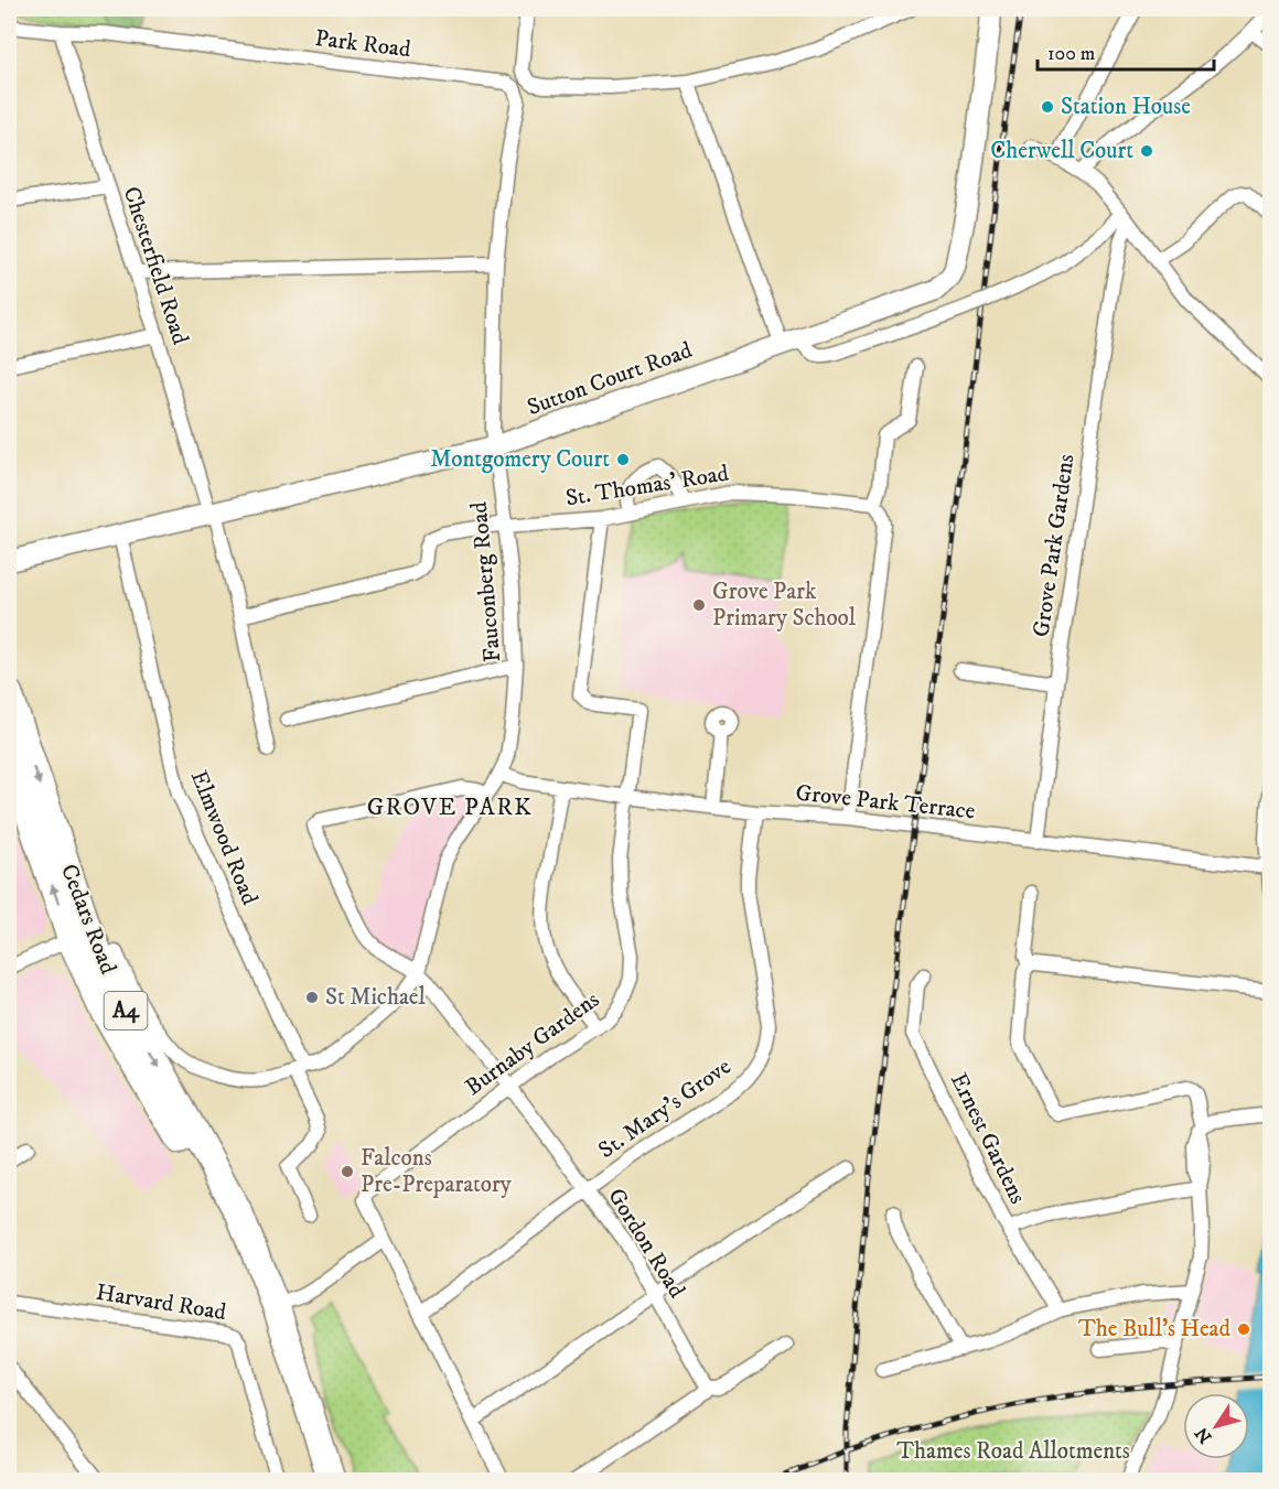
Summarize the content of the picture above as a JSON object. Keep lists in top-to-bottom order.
{
  "streets": {
    "highway": ["Cedars Road", "A4"],
    "street": [
      "Park Road",
      "Chesterfield Road",
      "Sutton Court Road",
      "St. Thomas' Road",
      "Grove Park Gardens",
      "Fauconberg Road",
      "Grove Park Terrace",
      "Elmwood Road",
      "Burnaby Gardens",
      "St. Mary's Grove",
      "Ernest Gardens",
      "Gordon Road",
      "Harvard Road"
    ]
  },
  "crossings": [
    ["Park Road", "Chesterfield Road"],
    ["Park Road", "Fauconberg Road"],
    ["Chesterfield Road", "Sutton Court Road"],
    ["Chesterfield Road", "St. Thomas' Road"],
    ["Sutton Court Road", "Fauconberg Road"],
    ["Sutton Court Road", "Elmwood Road"],
    ["St. Thomas' Road", "Fauconberg Road"],
    ["St. Thomas' Road", "Burnaby Gardens"],
    ["Grove Park Gardens", "Grove Park Terrace"],
    ["Fauconberg Road", "Grove Park Terrace"],
    ["Fauconberg Road", "Gordon Road"],
    ["Grove Park Terrace", "Burnaby Gardens"],
    ["Grove Park Terrace", "St. Mary's Grove"],
    ["Cedars Road", "A4"],
    ["Burnaby Gardens", "Gordon Road"],
    ["St. Mary's Grove", "Gordon Road"]
  ],
  "districts": ["GROVE PARK"],
  "parks": ["Thames Road Allotments"],
  "places": [
    "Station House",
    "Cherwell Court",
    "Montgomery Court",
    "Grove Park Primary School",
    "St Michael",
    "Falcons Pre-Preparatory",
    "The Bull's Head"
  ],
  "scale_bar": "100 m",
  "north": "bottom left"
}
